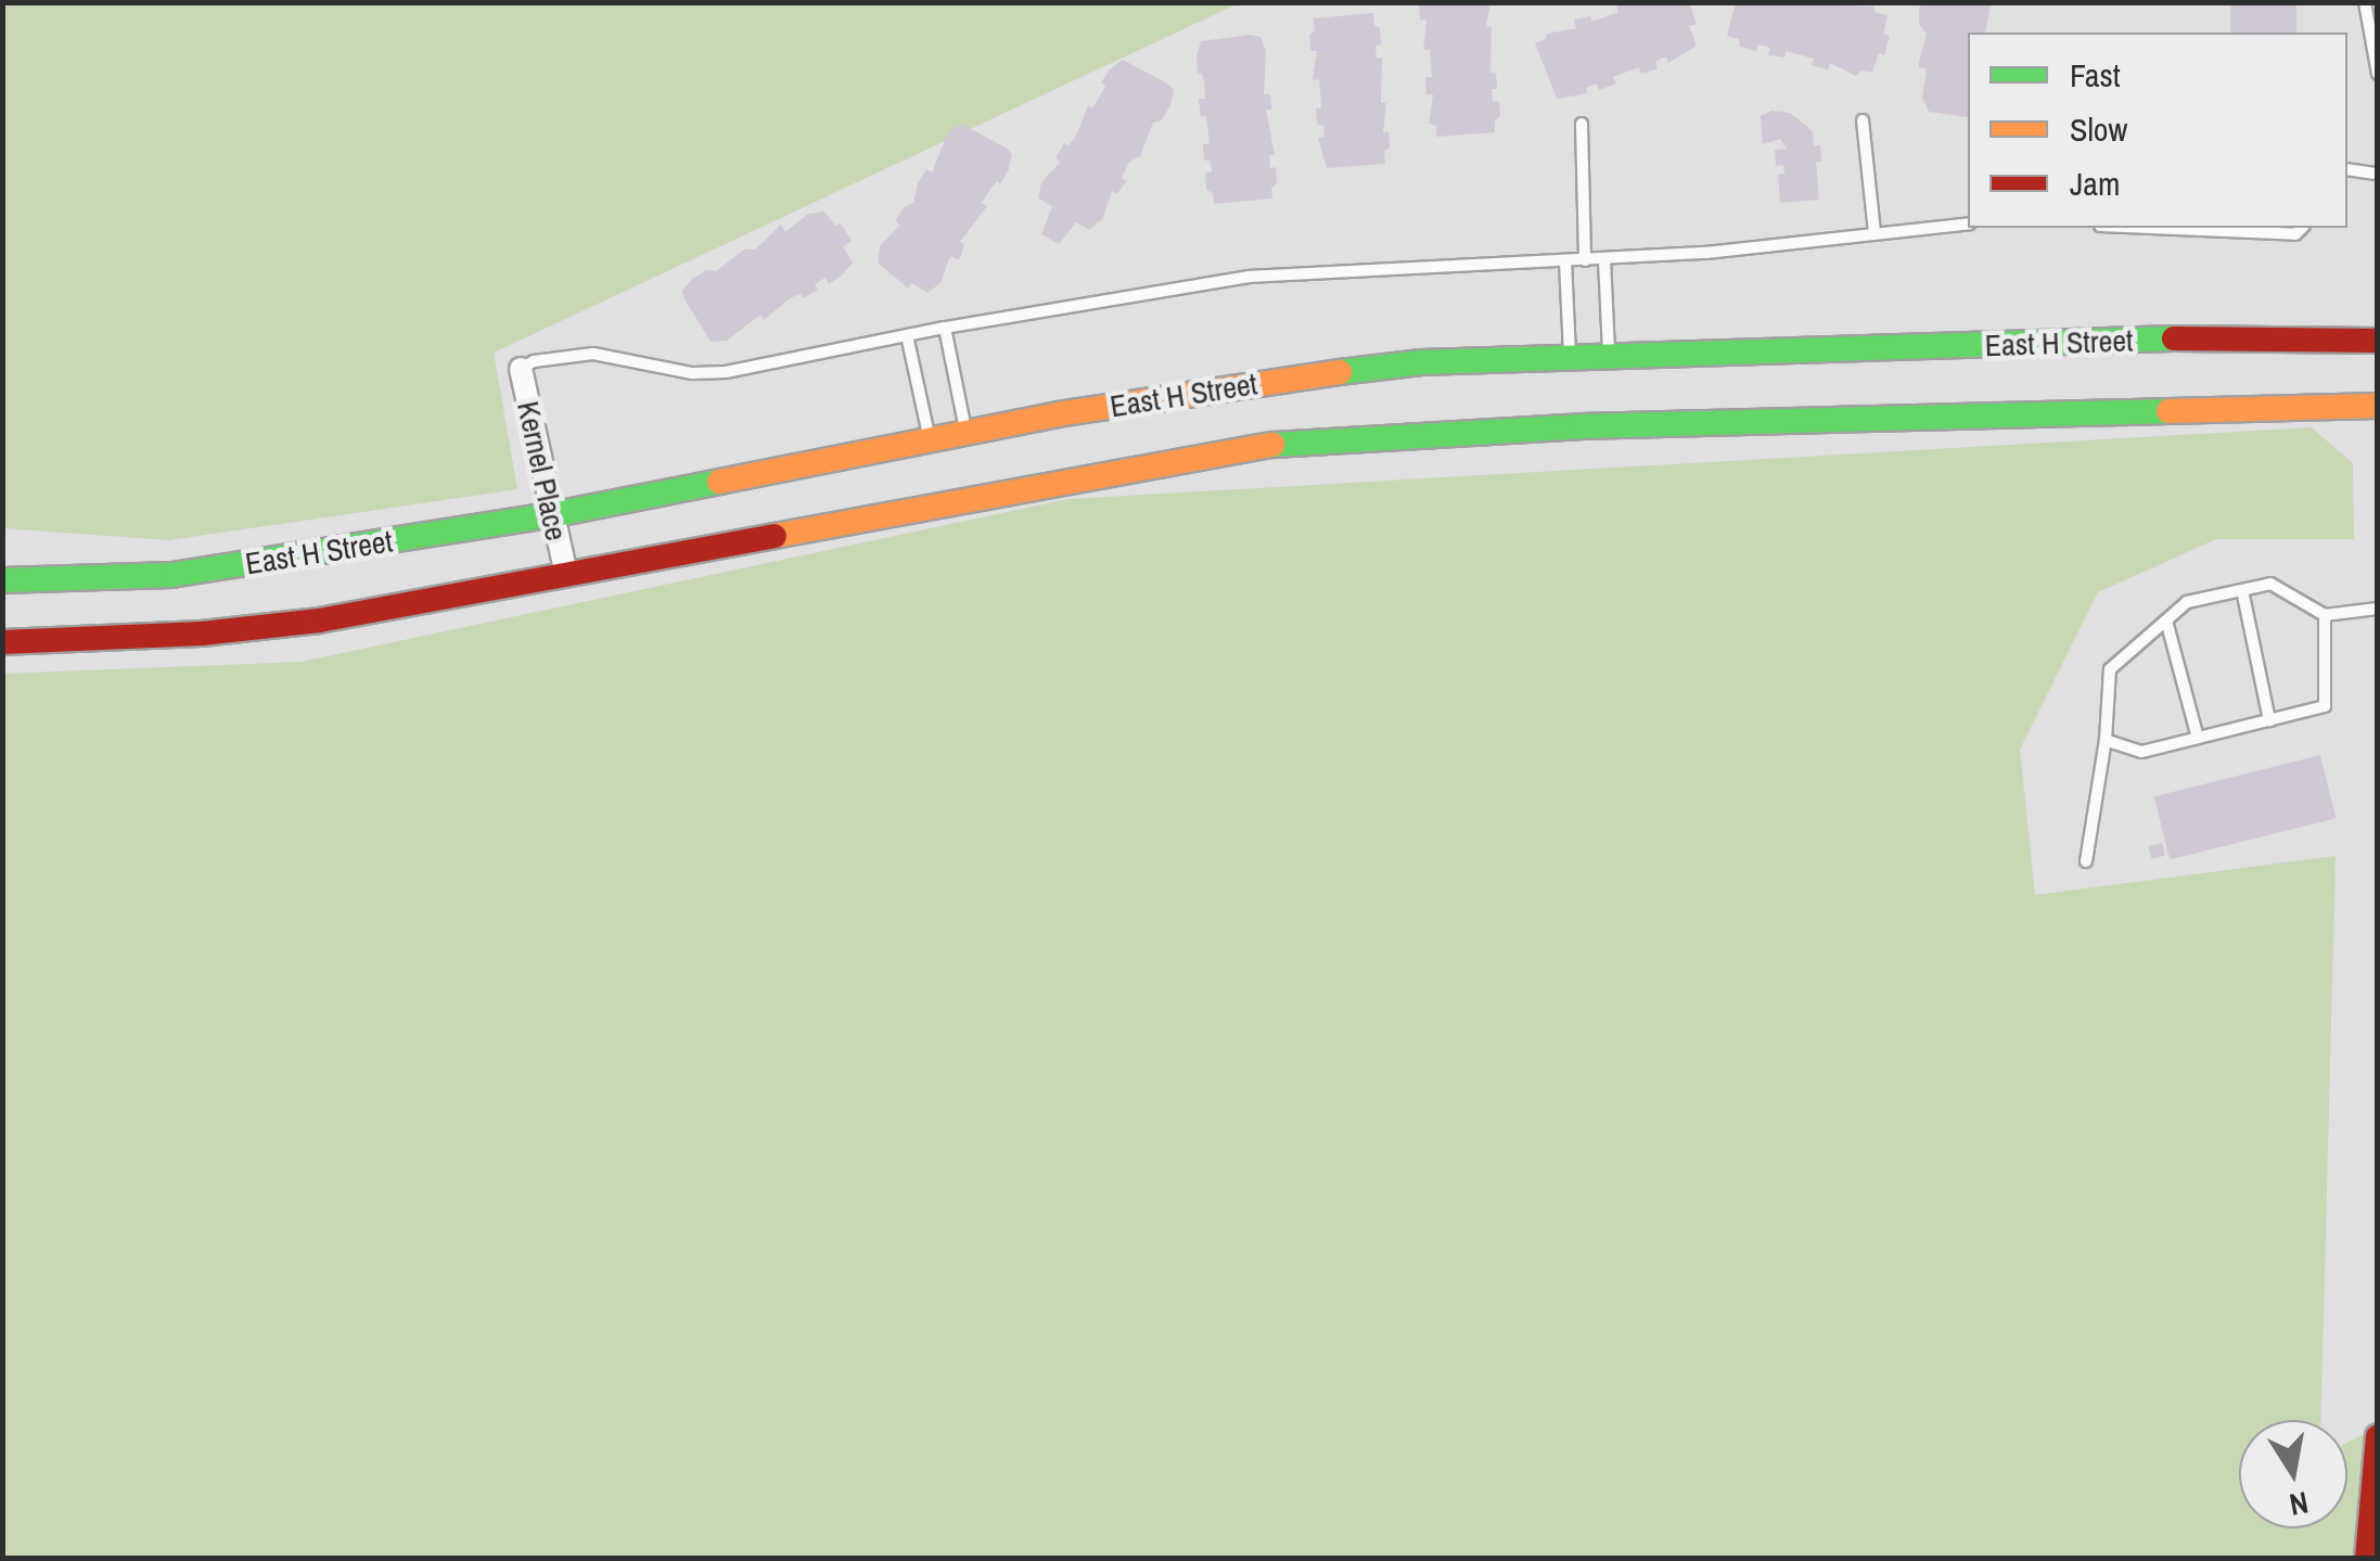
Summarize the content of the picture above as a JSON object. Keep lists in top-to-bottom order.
{
  "streets": {
    "main road": ["East H Street"],
    "street": ["Kernel Place"]
  },
  "crossings": [
    ["East H Street", "Kernel Place"]
  ],
  "legend": ["Fast", "Slow", "Jam"],
  "north": "bottom"
}
